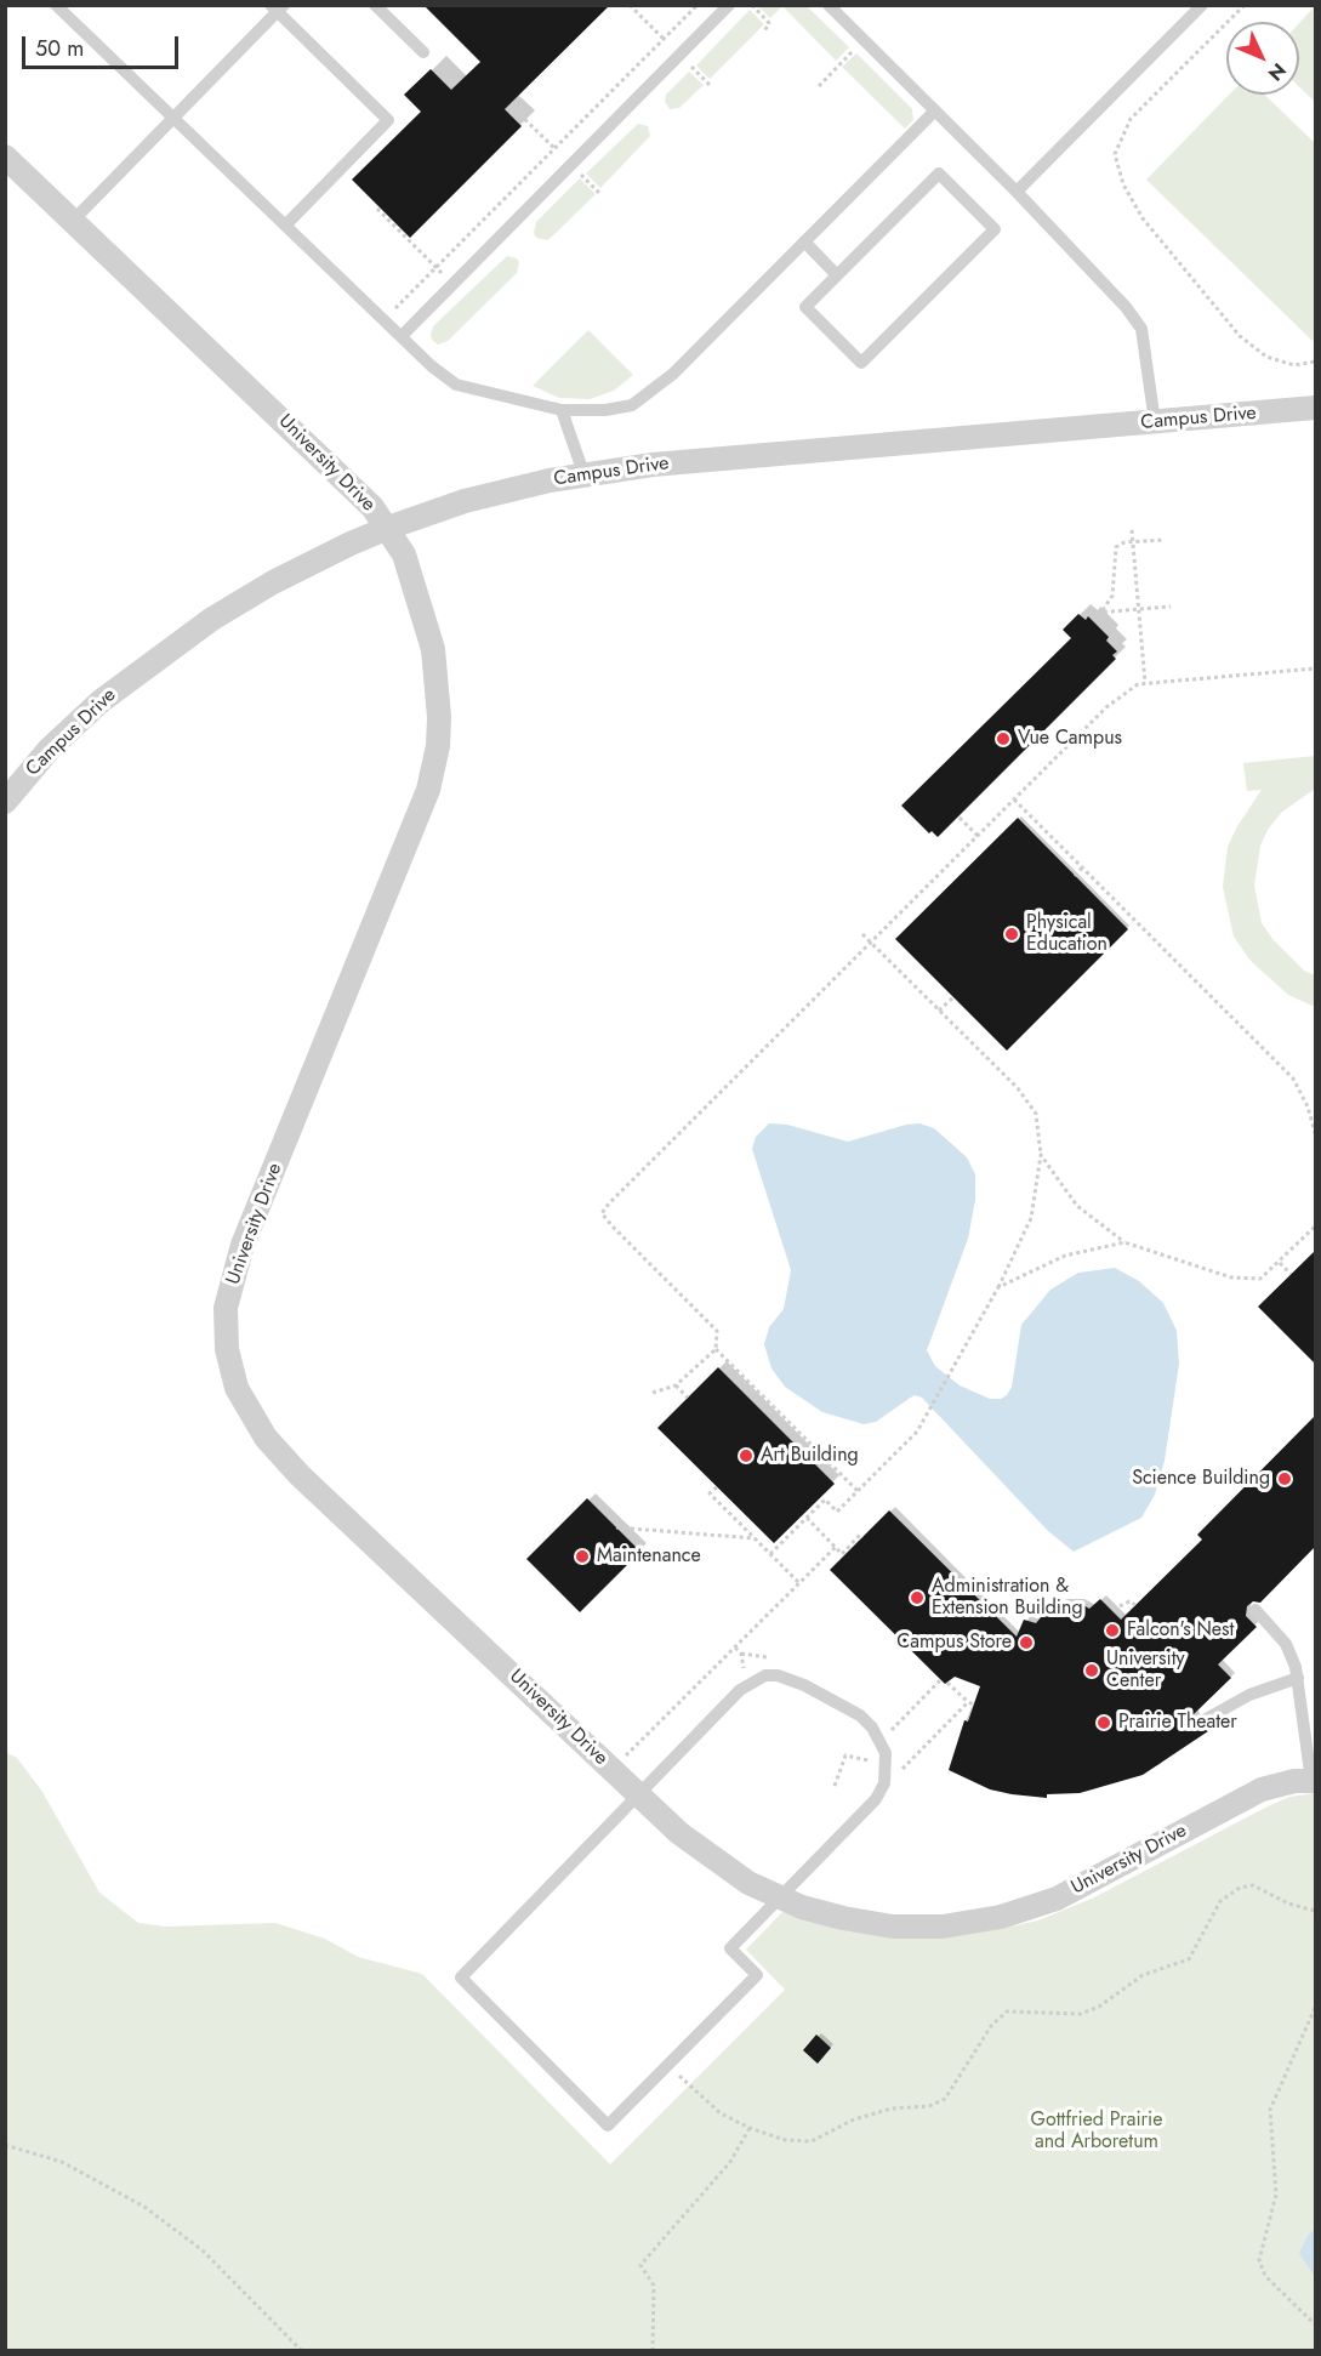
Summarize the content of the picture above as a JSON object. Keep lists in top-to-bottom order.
{
  "streets": {
    "street": ["Campus Drive", "University Drive"]
  },
  "crossings": [
    ["Campus Drive", "University Drive"]
  ],
  "parks": ["Gottfried Prairie and Arboretum"],
  "places": [
    "Vue Campus",
    "Physical Education",
    "Art Building",
    "Science Building",
    "Maintenance",
    "Administration & Extension Building",
    "Falcon's Nest",
    "Campus Store",
    "University Center",
    "Prairie Theater"
  ],
  "scale_bar": "50 m",
  "north": "bottom right"
}
